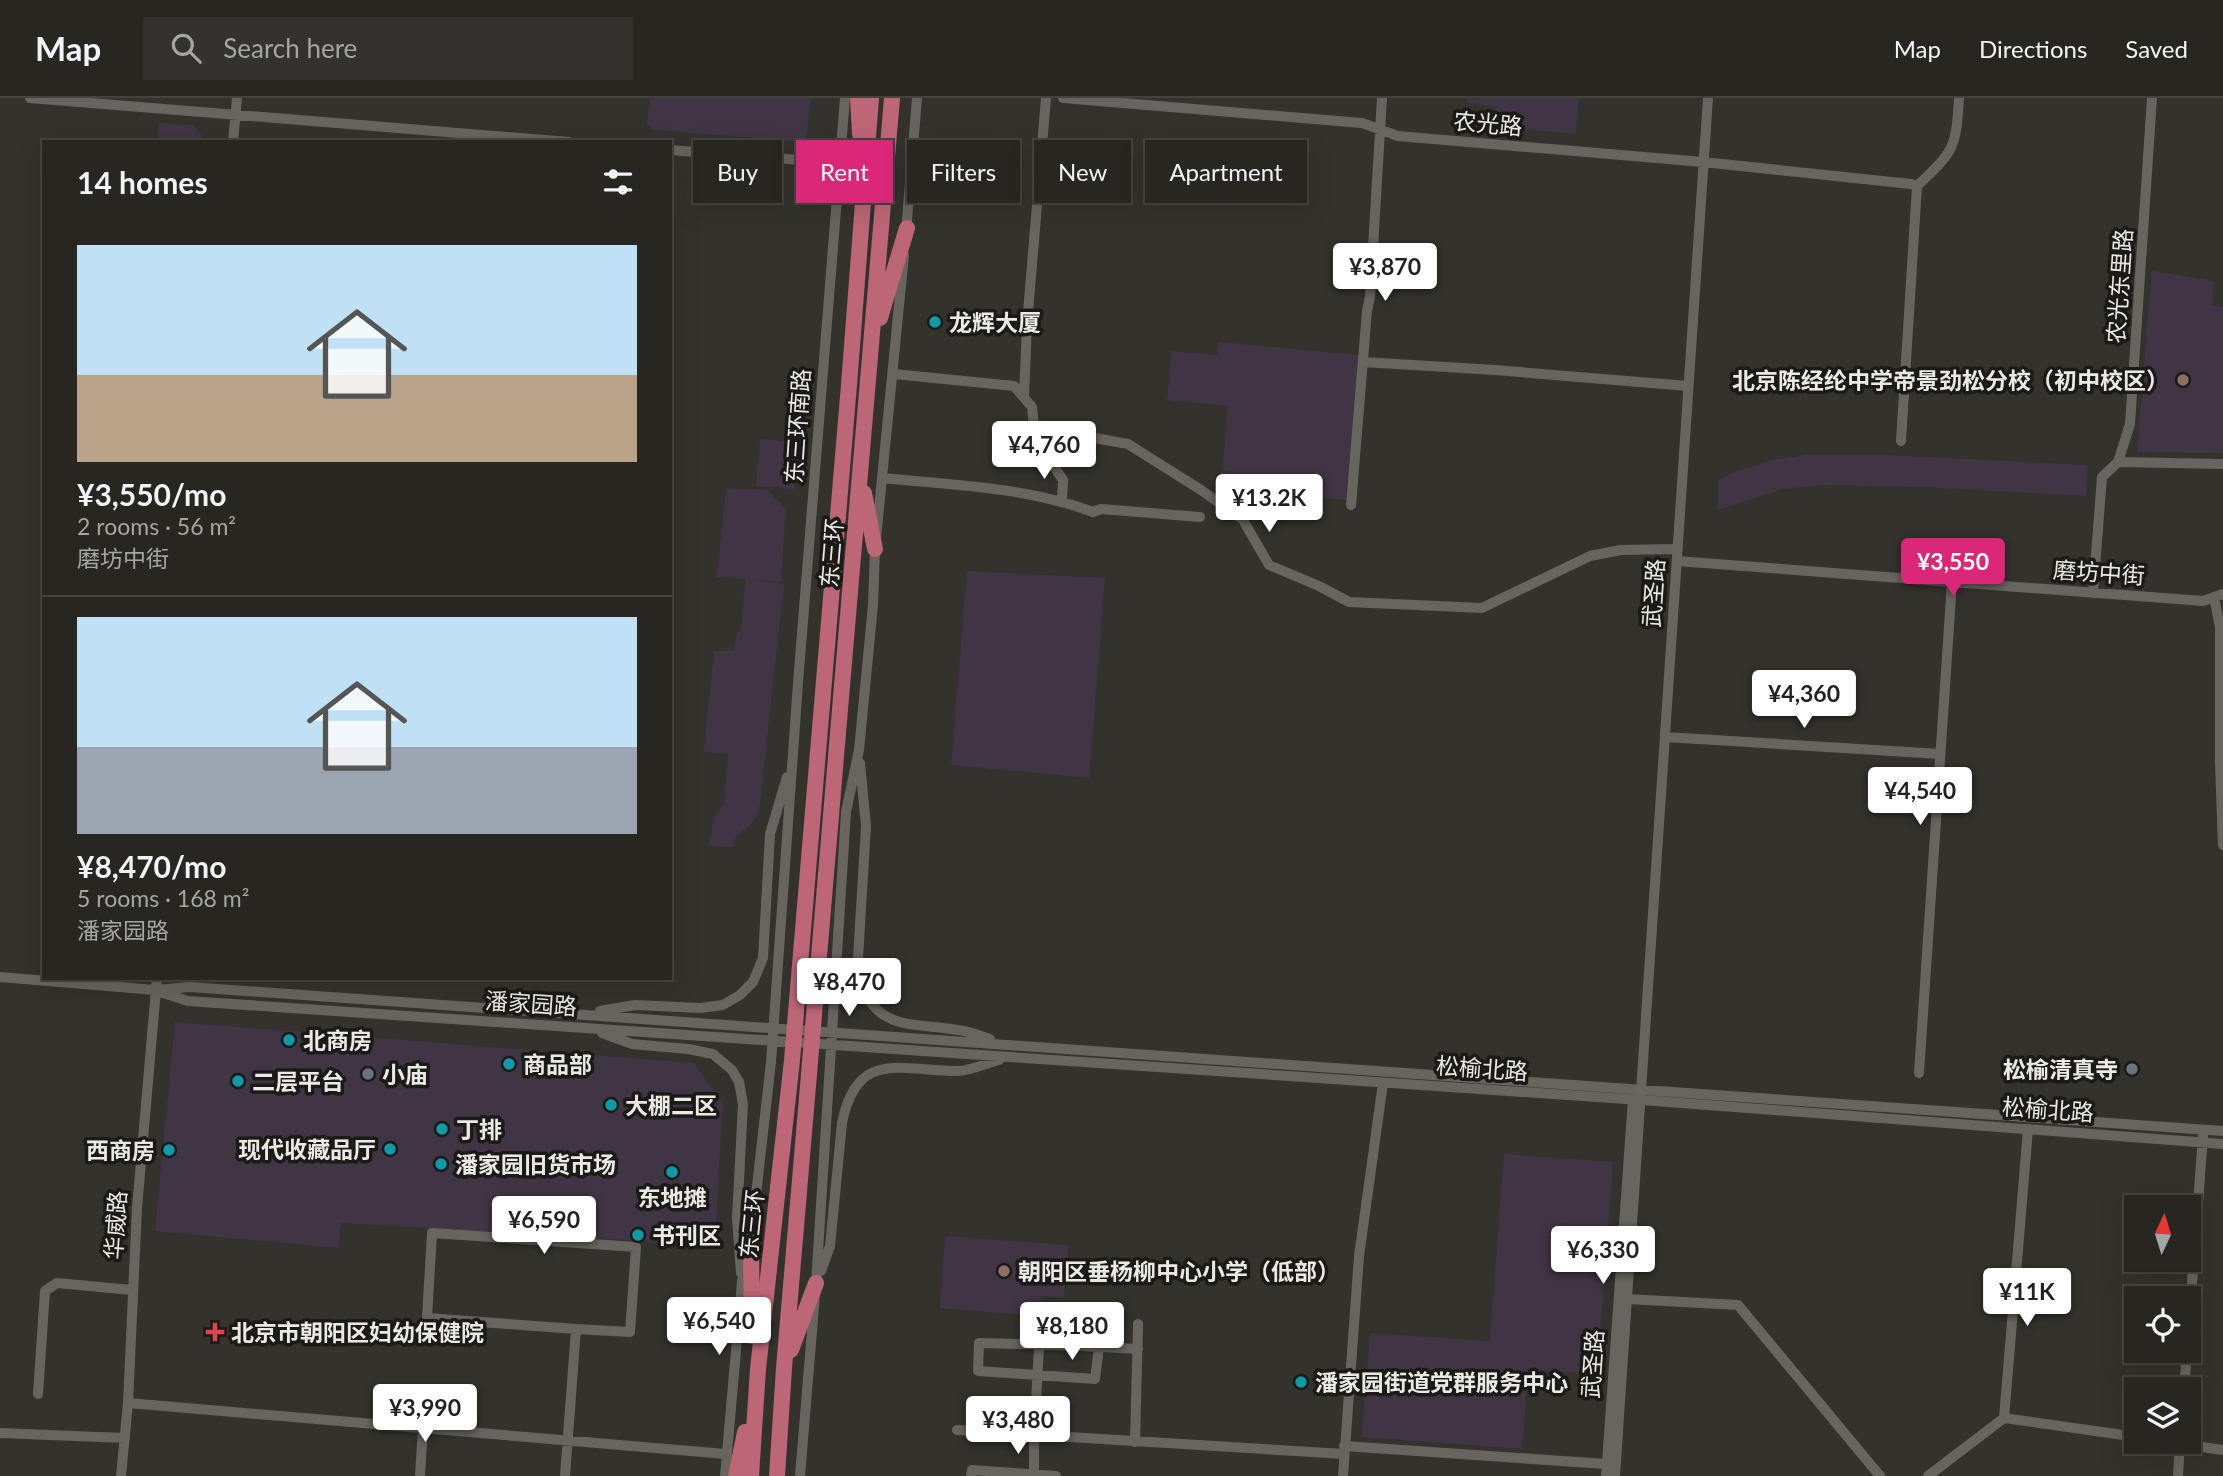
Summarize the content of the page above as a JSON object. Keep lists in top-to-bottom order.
{
  "streets": {
    "highway": ["东三环"],
    "street": [
      "农光路",
      "农光东里路",
      "东三环南路",
      "磨坊中街",
      "武圣路",
      "潘家园路",
      "松榆北路",
      "华威路"
    ]
  },
  "crossings": [
    ["农光路", "武圣路"],
    ["农光东里路", "磨坊中街"],
    ["磨坊中街", "武圣路"],
    ["武圣路", "松榆北路"],
    ["潘家园路", "松榆北路"],
    ["潘家园路", "华威路"]
  ],
  "places": {
    "other": [
      "龙辉大厦",
      "北京陈经纶中学帝景劲松分校（初中校区）",
      "北商房",
      "商品部",
      "松榆清真寺",
      "小庙",
      "二层平台",
      "大棚二区",
      "丁排",
      "现代收藏品厅",
      "西商房",
      "潘家园旧货市场",
      "东地摊",
      "书刊区",
      "朝阳区垂杨柳中心小学（低部）",
      "潘家园街道党群服务中心"
    ],
    "health": ["北京市朝阳区妇幼保健院"]
  },
  "north": "top",
  "page": {
    "header": "Map",
    "search": "Search here",
    "nav": ["Map", "Directions", "Saved"],
    "chip": [
      "Buy",
      "Rent",
      "Filters",
      "New",
      "Apartment"
    ],
    "heading": "14 homes",
    "list": [
      {
        "name": "¥3,550/mo",
        "note": "2 rooms · 56 m² · 磨坊中街"
      },
      {
        "name": "¥8,470/mo",
        "note": "5 rooms · 168 m² · 潘家园路"
      }
    ],
    "price": [
      "¥3,870",
      "¥4,760",
      "¥13.2K",
      "¥3,550",
      "¥4,360",
      "¥4,540",
      "¥8,470",
      "¥6,590",
      "¥6,330",
      "¥11K",
      "¥6,540",
      "¥8,180",
      "¥3,990",
      "¥3,480"
    ]
  }
}
